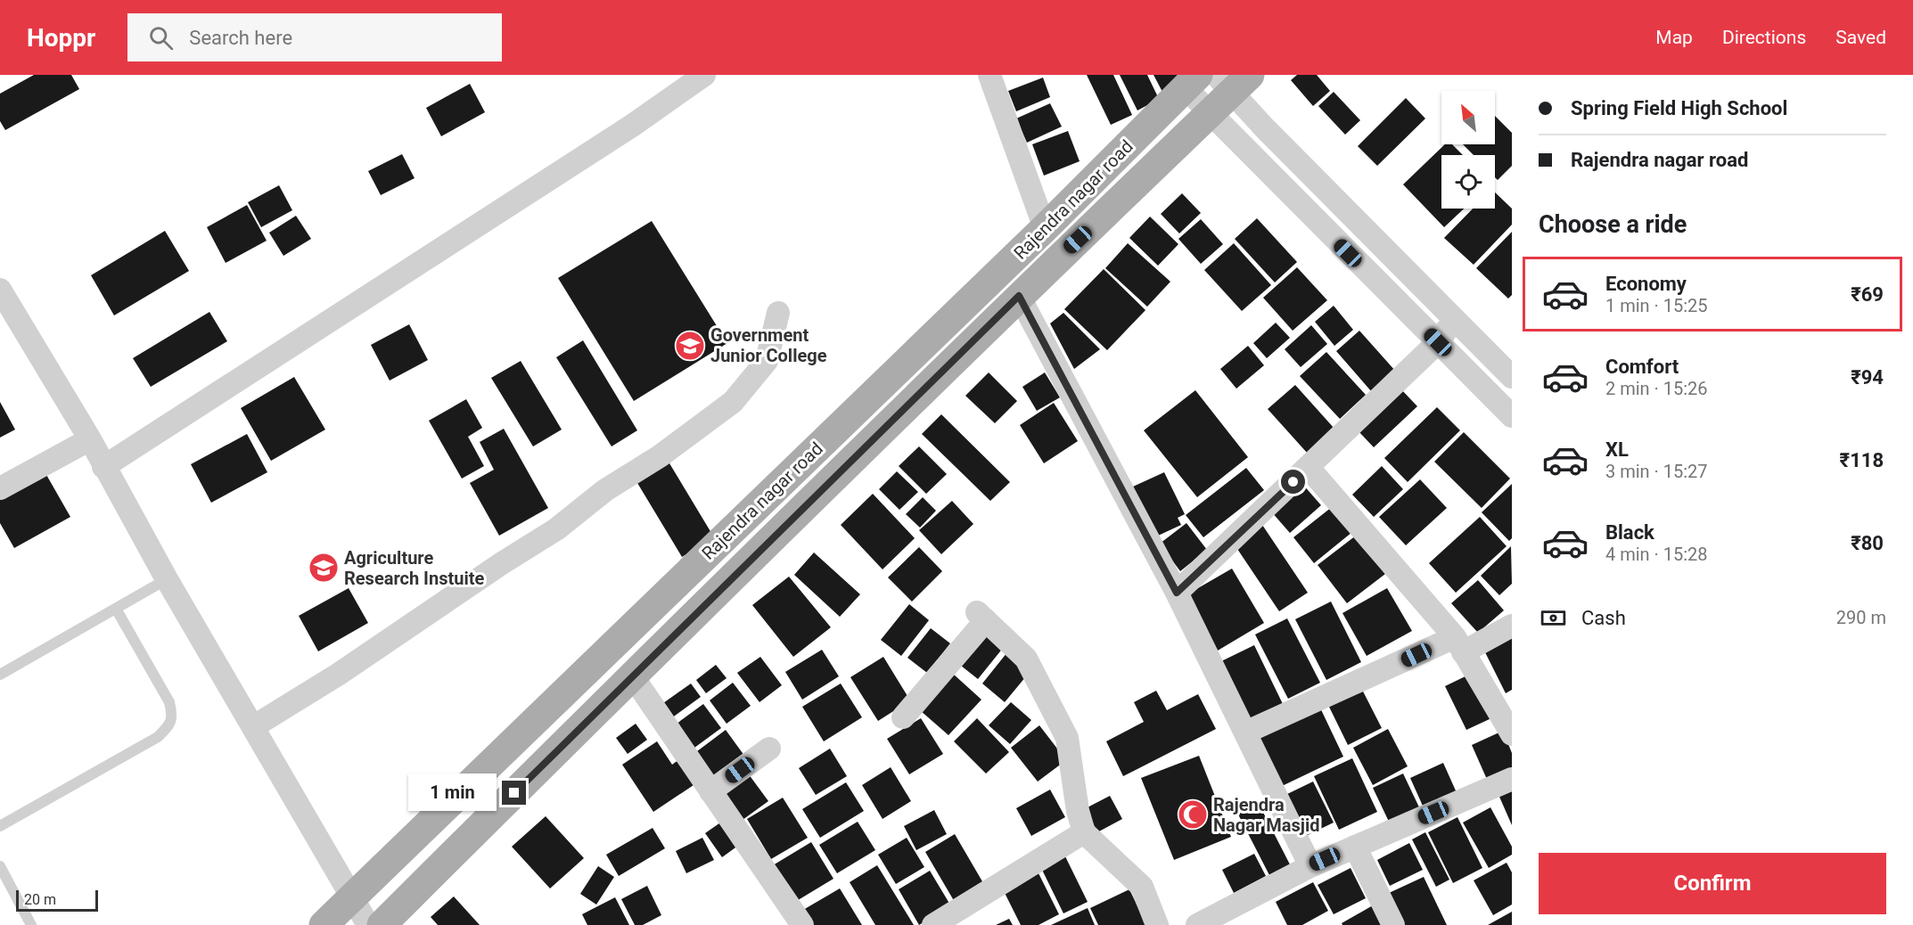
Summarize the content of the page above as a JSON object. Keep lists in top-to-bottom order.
{
  "streets": {
    "main road": ["Rajendra nagar road"]
  },
  "places": {
    "school or university": ["Government Junior College", "Agriculture Research Instuite"],
    "mosque": ["Rajendra Nagar Masjid"]
  },
  "scale_bar": "20 m",
  "north": "top left",
  "page": {
    "header": "Hoppr",
    "search": "Search here",
    "nav": ["Map", "Directions", "Saved"],
    "banner": ["Spring Field High School", "Rajendra nagar road"],
    "heading": "Choose a ride",
    "list": [
      {
        "name": "Economy",
        "note": "1 min · 15:25",
        "value": "₹69"
      },
      {
        "name": "Comfort",
        "note": "2 min · 15:26",
        "value": "₹94"
      },
      {
        "name": "XL",
        "note": "3 min · 15:27",
        "value": "₹118"
      },
      {
        "name": "Black",
        "note": "4 min · 15:28",
        "value": "₹80"
      }
    ],
    "pay": ["Cash", "290 m"],
    "bubble": "1 min",
    "buttons": "Confirm",
    "scale": "20 m"
  }
}
